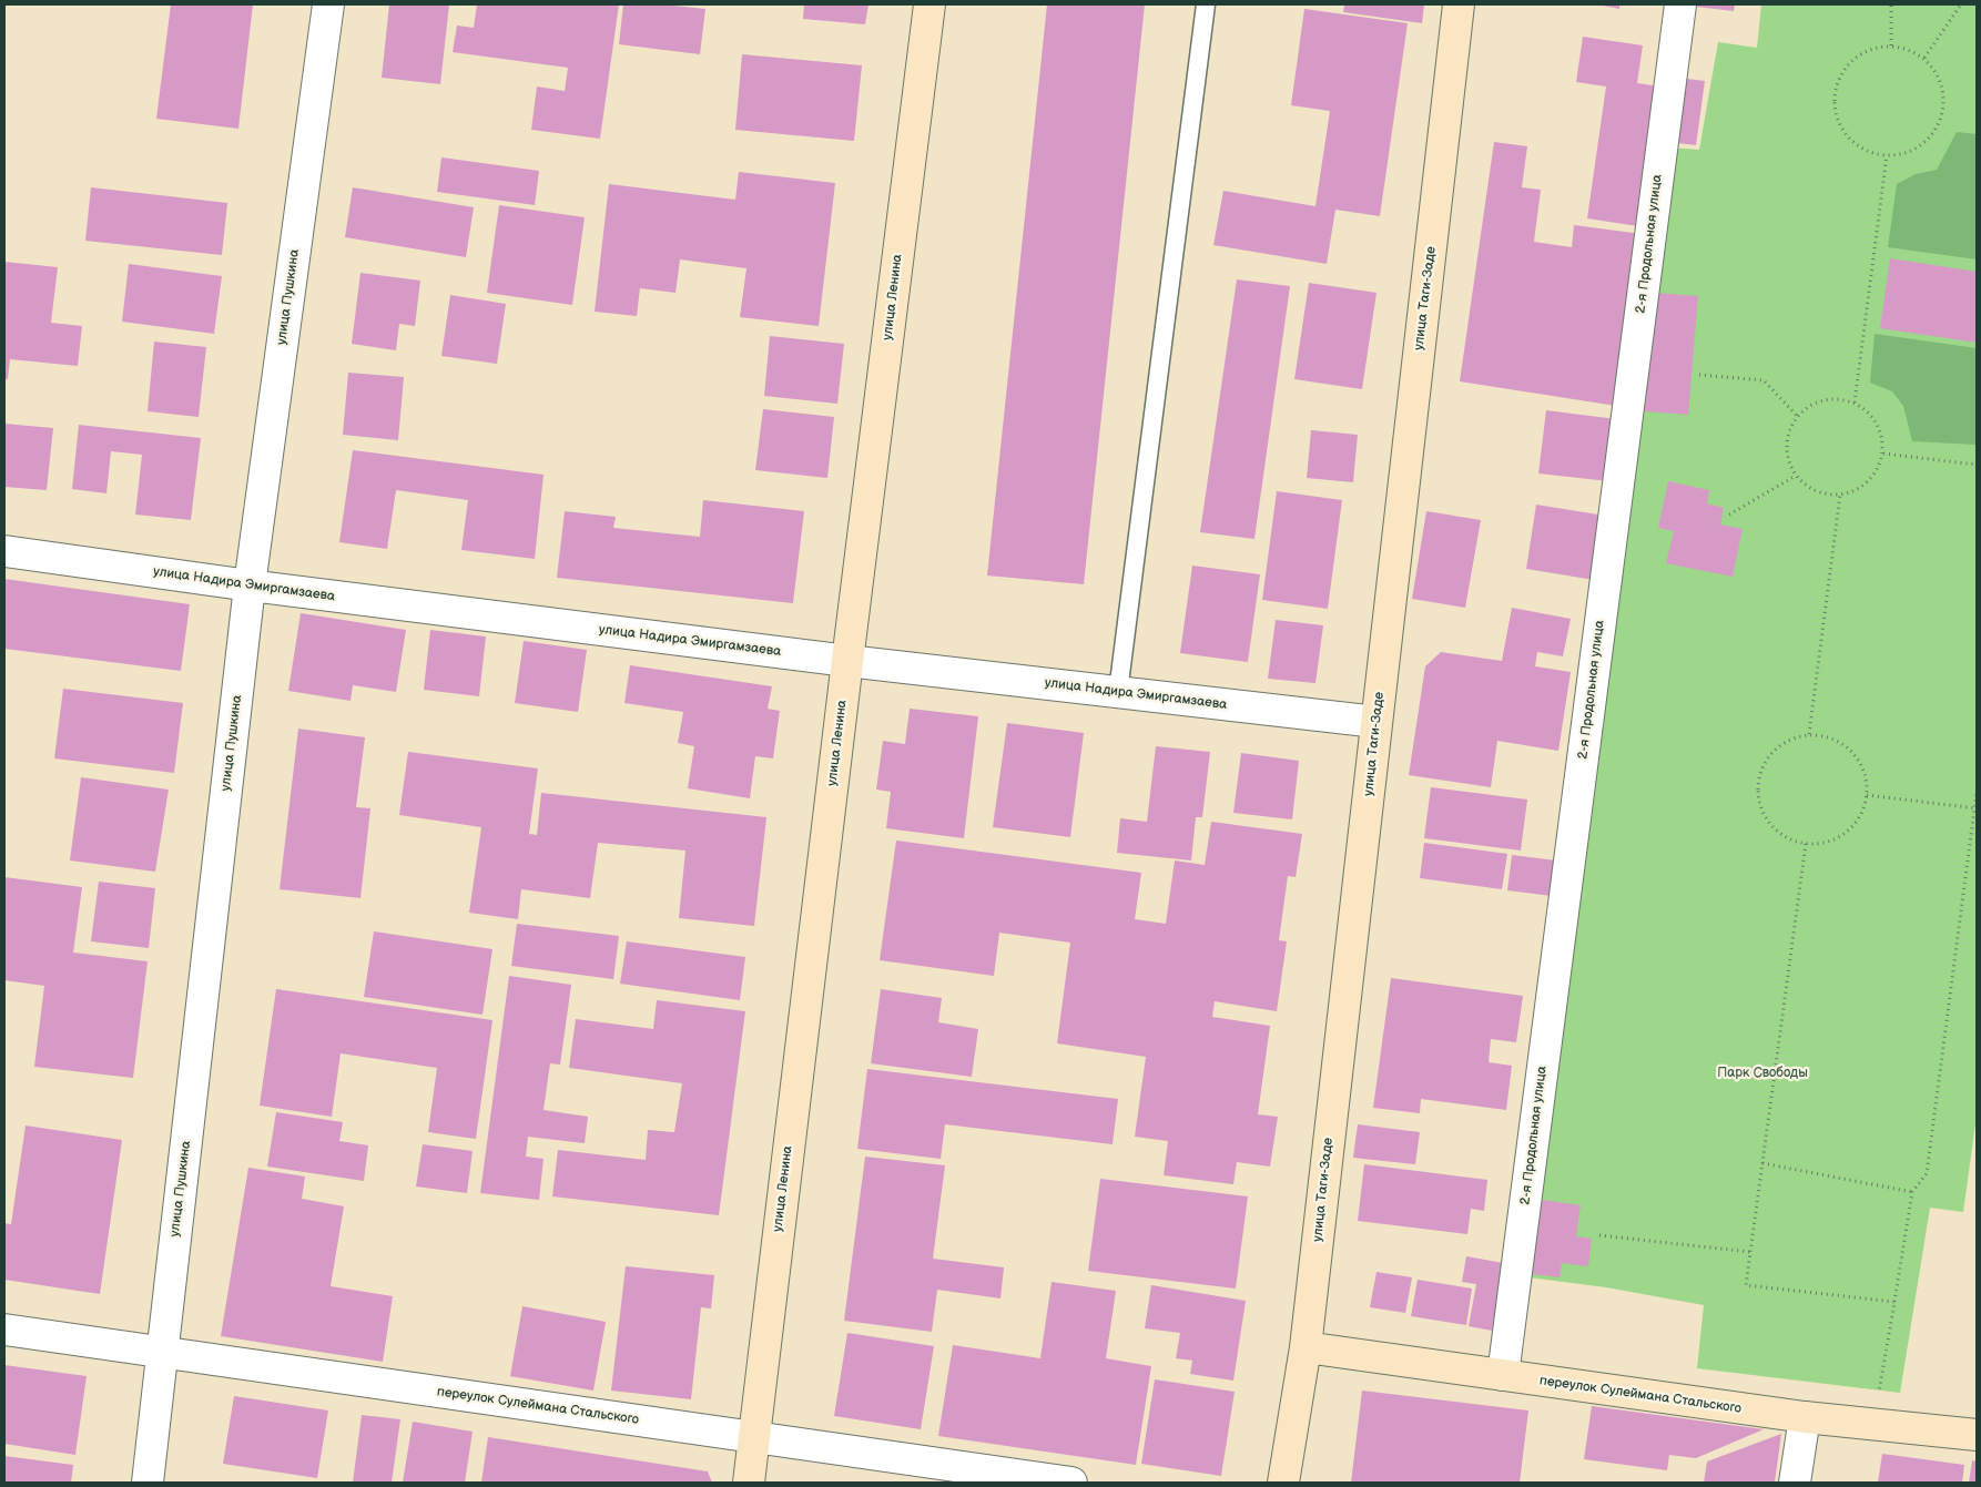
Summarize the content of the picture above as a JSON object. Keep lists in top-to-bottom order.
{
  "streets": {
    "street": [
      "2-я Продольная улица",
      "улица Пушкина",
      "улица Ленина",
      "улица Таги-Заде",
      "улица Надира Эмиргамзаева",
      "переулок Сулеймана Стальского"
    ]
  },
  "crossings": [
    ["2-я Продольная улица", "переулок Сулеймана Стальского"],
    ["улица Пушкина", "улица Надира Эмиргамзаева"],
    ["улица Пушкина", "переулок Сулеймана Стальского"],
    ["улица Ленина", "улица Надира Эмиргамзаева"],
    ["улица Ленина", "переулок Сулеймана Стальского"],
    ["улица Таги-Заде", "улица Надира Эмиргамзаева"],
    ["улица Таги-Заде", "переулок Сулеймана Стальского"]
  ],
  "parks": ["Парк Свободы"]
}
